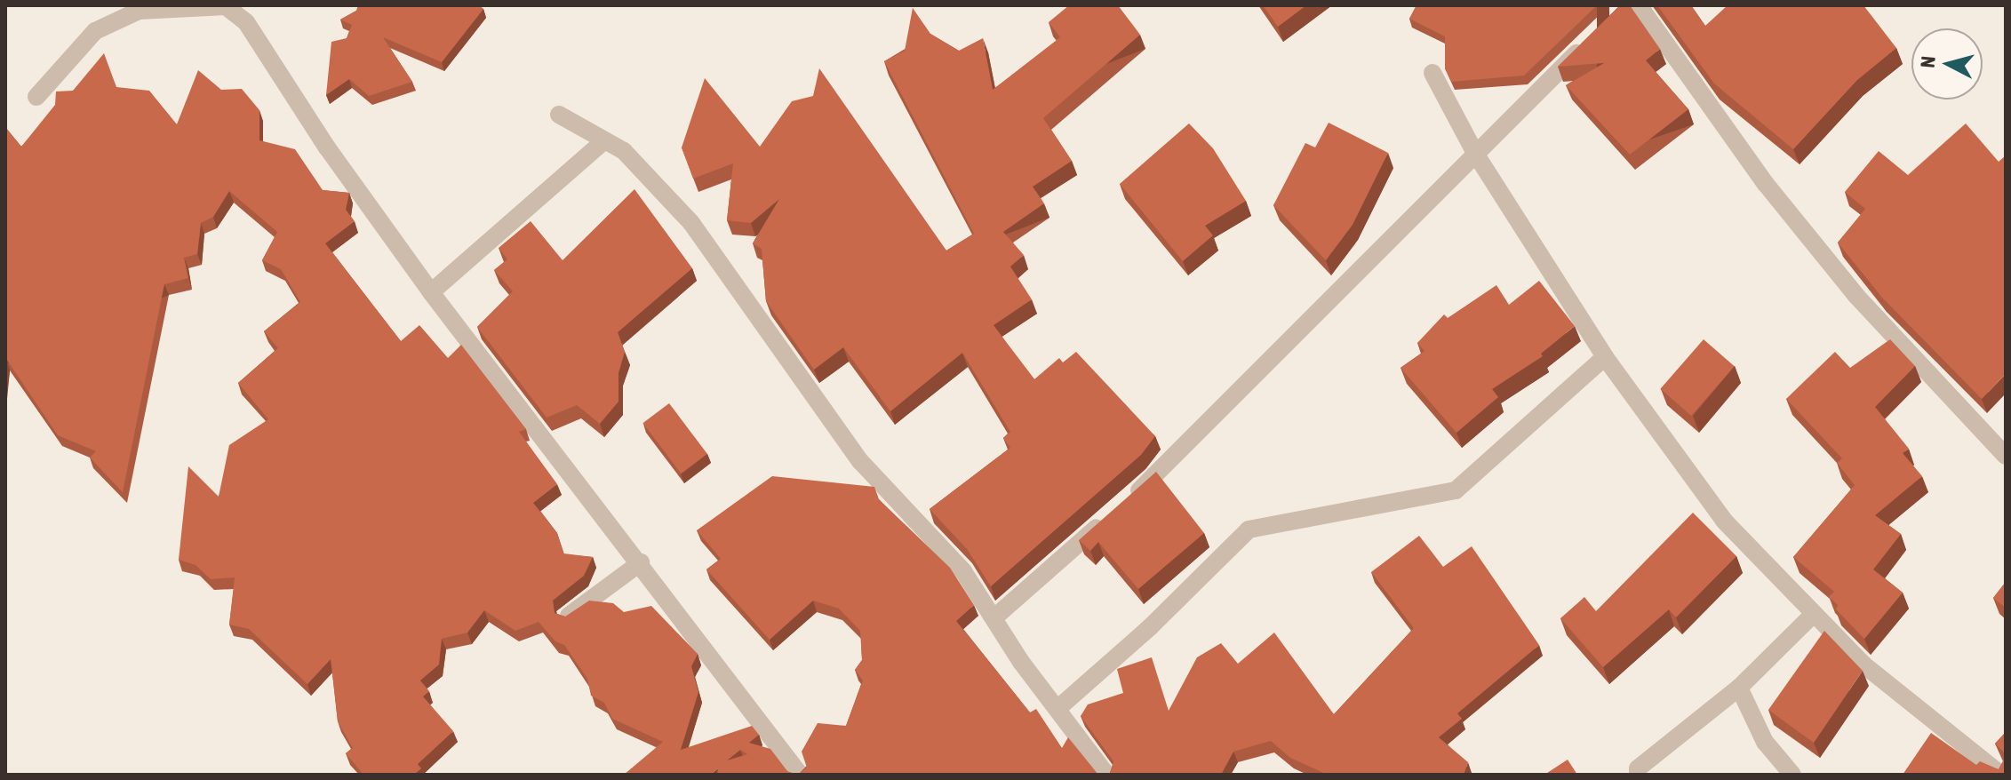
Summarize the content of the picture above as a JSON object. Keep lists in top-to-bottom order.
{
  "north": "left"
}
